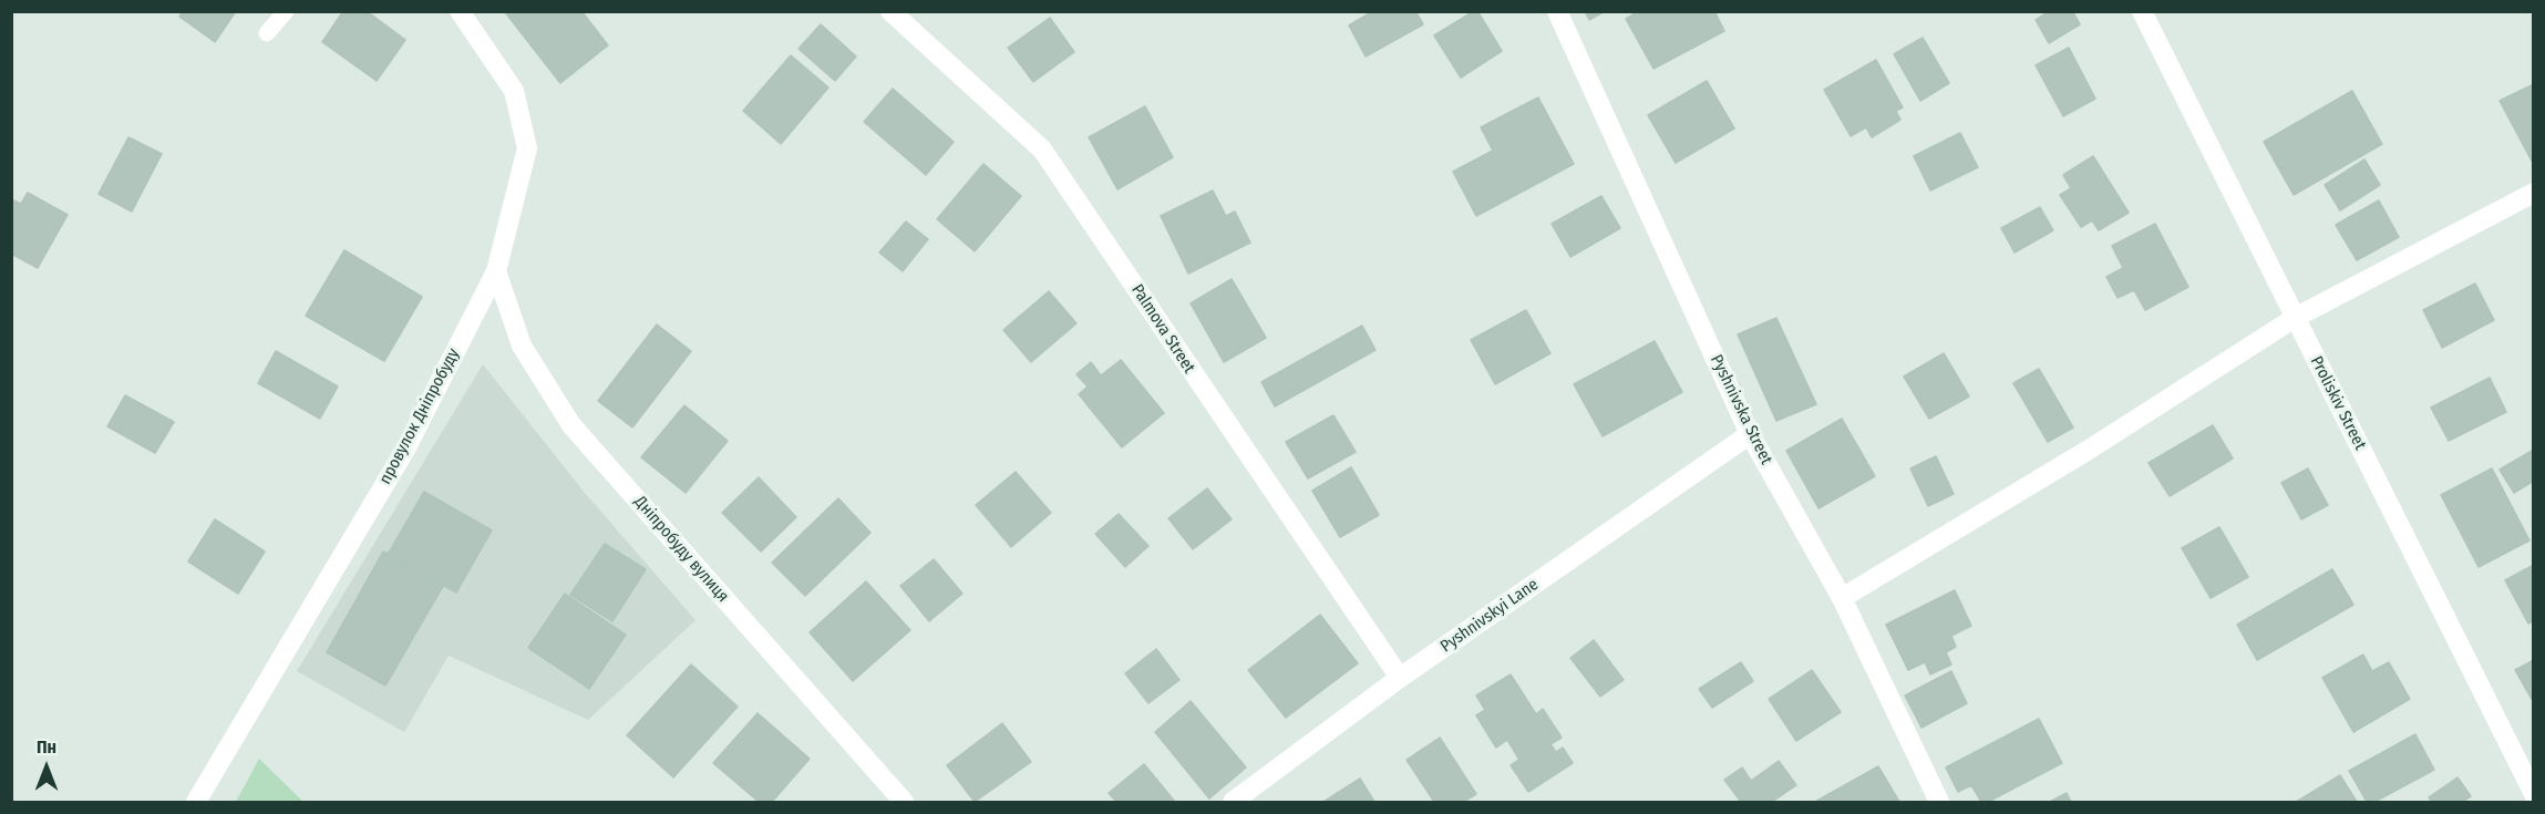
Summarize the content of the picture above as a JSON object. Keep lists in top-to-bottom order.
{
  "streets": {
    "street": [
      "Palmova Street",
      "Proliskiv Street",
      "Pyshnivska Street",
      "провулок Дніпробуду",
      "Дніпробуду вулиця",
      "Pyshnivskyi Lane"
    ]
  },
  "crossings": [
    ["Palmova Street", "Pyshnivskyi Lane"],
    ["Pyshnivska Street", "Pyshnivskyi Lane"],
    ["провулок Дніпробуду", "Дніпробуду вулиця"]
  ],
  "north": "top"
}
